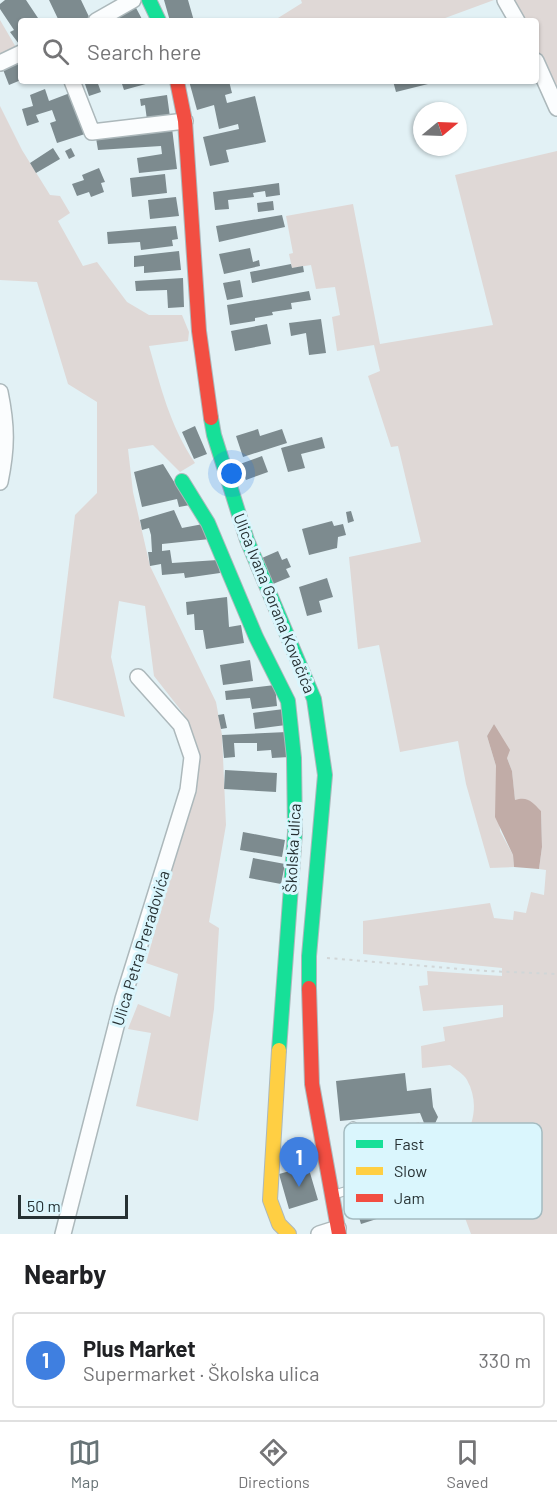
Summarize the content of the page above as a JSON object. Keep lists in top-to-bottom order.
{
  "streets": {
    "main road": ["Ulica Ivana Gorana Kovačića", "Školska ulica"],
    "street": ["Ulica Petra Preradovića"]
  },
  "legend": ["Fast", "Slow", "Jam"],
  "scale_bar": "50 m",
  "north": "right",
  "page": {
    "search": "Search here",
    "pins": "1",
    "scale": "50 m",
    "heading": "Nearby",
    "list": [
      {
        "mark": "1",
        "name": "Plus Market",
        "note": "Supermarket · Školska ulica",
        "value": "330 m"
      }
    ],
    "nav": ["Map", "Directions", "Saved"]
  }
}
